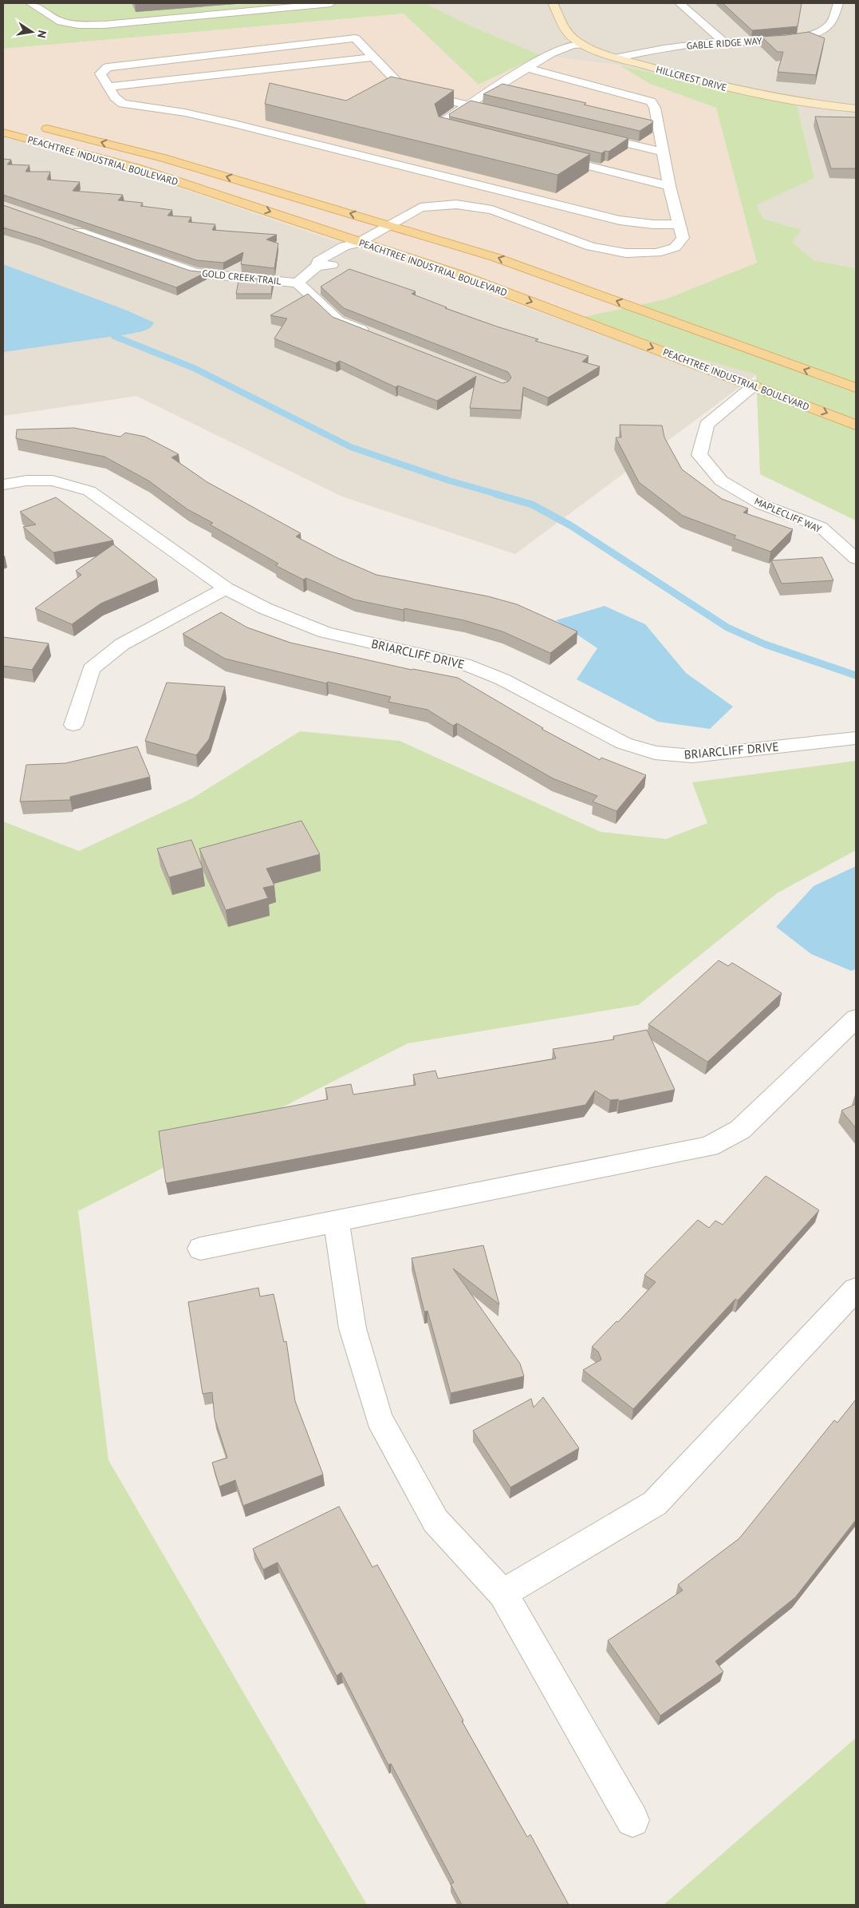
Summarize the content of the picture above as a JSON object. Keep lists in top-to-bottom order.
{
  "streets": {
    "main road": ["PEACHTREE INDUSTRIAL BOULEVARD"],
    "street": [
      "GABLE RIDGE WAY",
      "HILLCREST DRIVE",
      "GOLD CREEK TRAIL",
      "MAPLECLIFF WAY",
      "BRIARCLIFF DRIVE"
    ]
  },
  "crossings": [
    ["GABLE RIDGE WAY", "HILLCREST DRIVE"],
    ["PEACHTREE INDUSTRIAL BOULEVARD", "GOLD CREEK TRAIL"],
    ["PEACHTREE INDUSTRIAL BOULEVARD", "MAPLECLIFF WAY"]
  ],
  "north": "right"
}
